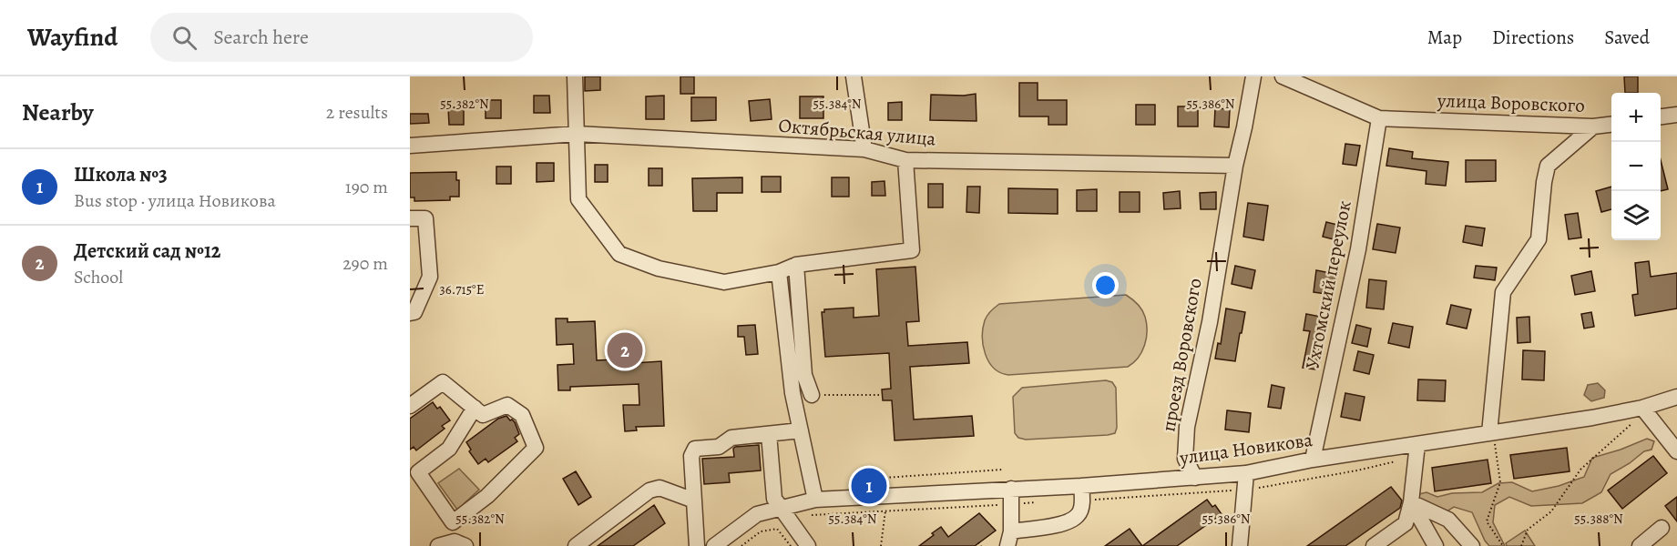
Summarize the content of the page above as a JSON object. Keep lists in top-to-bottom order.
{
  "streets": {
    "street": [
      "улица Воровского",
      "Октябрьская улица",
      "Ухтомский переулок",
      "проезд Воровского",
      "улица Новикова"
    ]
  },
  "crossings": [
    ["улица Воровского", "Ухтомский переулок"],
    ["Октябрьская улица", "проезд Воровского"],
    ["Ухтомский переулок", "улица Новикова"],
    ["проезд Воровского", "улица Новикова"]
  ],
  "page": {
    "header": "Wayfind",
    "search": "Search here",
    "nav": ["Map", "Directions", "Saved"],
    "heading": ["Nearby", "2 results"],
    "map_buttons": ["+", "−"],
    "list": [
      {
        "mark": "1",
        "name": "Школа №3",
        "note": "Bus stop · улица Новикова",
        "value": "190 m"
      },
      {
        "mark": "2",
        "name": "Детский сад №12",
        "note": "School",
        "value": "290 m"
      }
    ],
    "pins": ["2", "1"]
  },
  "coordinates": [
    "55.382°N",
    "55.384°N",
    "55.386°N",
    "36.715°E",
    "55.388°N"
  ]
}
